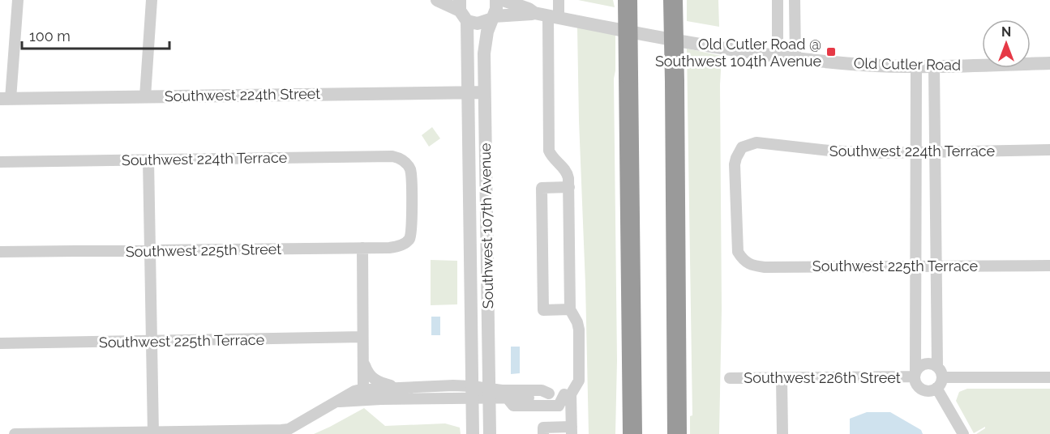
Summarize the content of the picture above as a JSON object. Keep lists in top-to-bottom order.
{
  "streets": {
    "street": [
      "Old Cutler Road",
      "Southwest 224th Street",
      "Southwest 224th Terrace",
      "Southwest 107th Avenue",
      "Southwest 225th Street",
      "Southwest 225th Terrace",
      "Southwest 226th Street"
    ]
  },
  "crossings": [
    ["Old Cutler Road", "Southwest 107th Avenue"],
    ["Southwest 224th Street", "Southwest 107th Avenue"],
    ["Southwest 224th Terrace", "Southwest 225th Street"],
    ["Southwest 224th Terrace", "Southwest 225th Terrace"]
  ],
  "places": {
    "transit": ["Old Cutler Road @ Southwest 104th Avenue"]
  },
  "scale_bar": "100 m",
  "north": "top"
}
